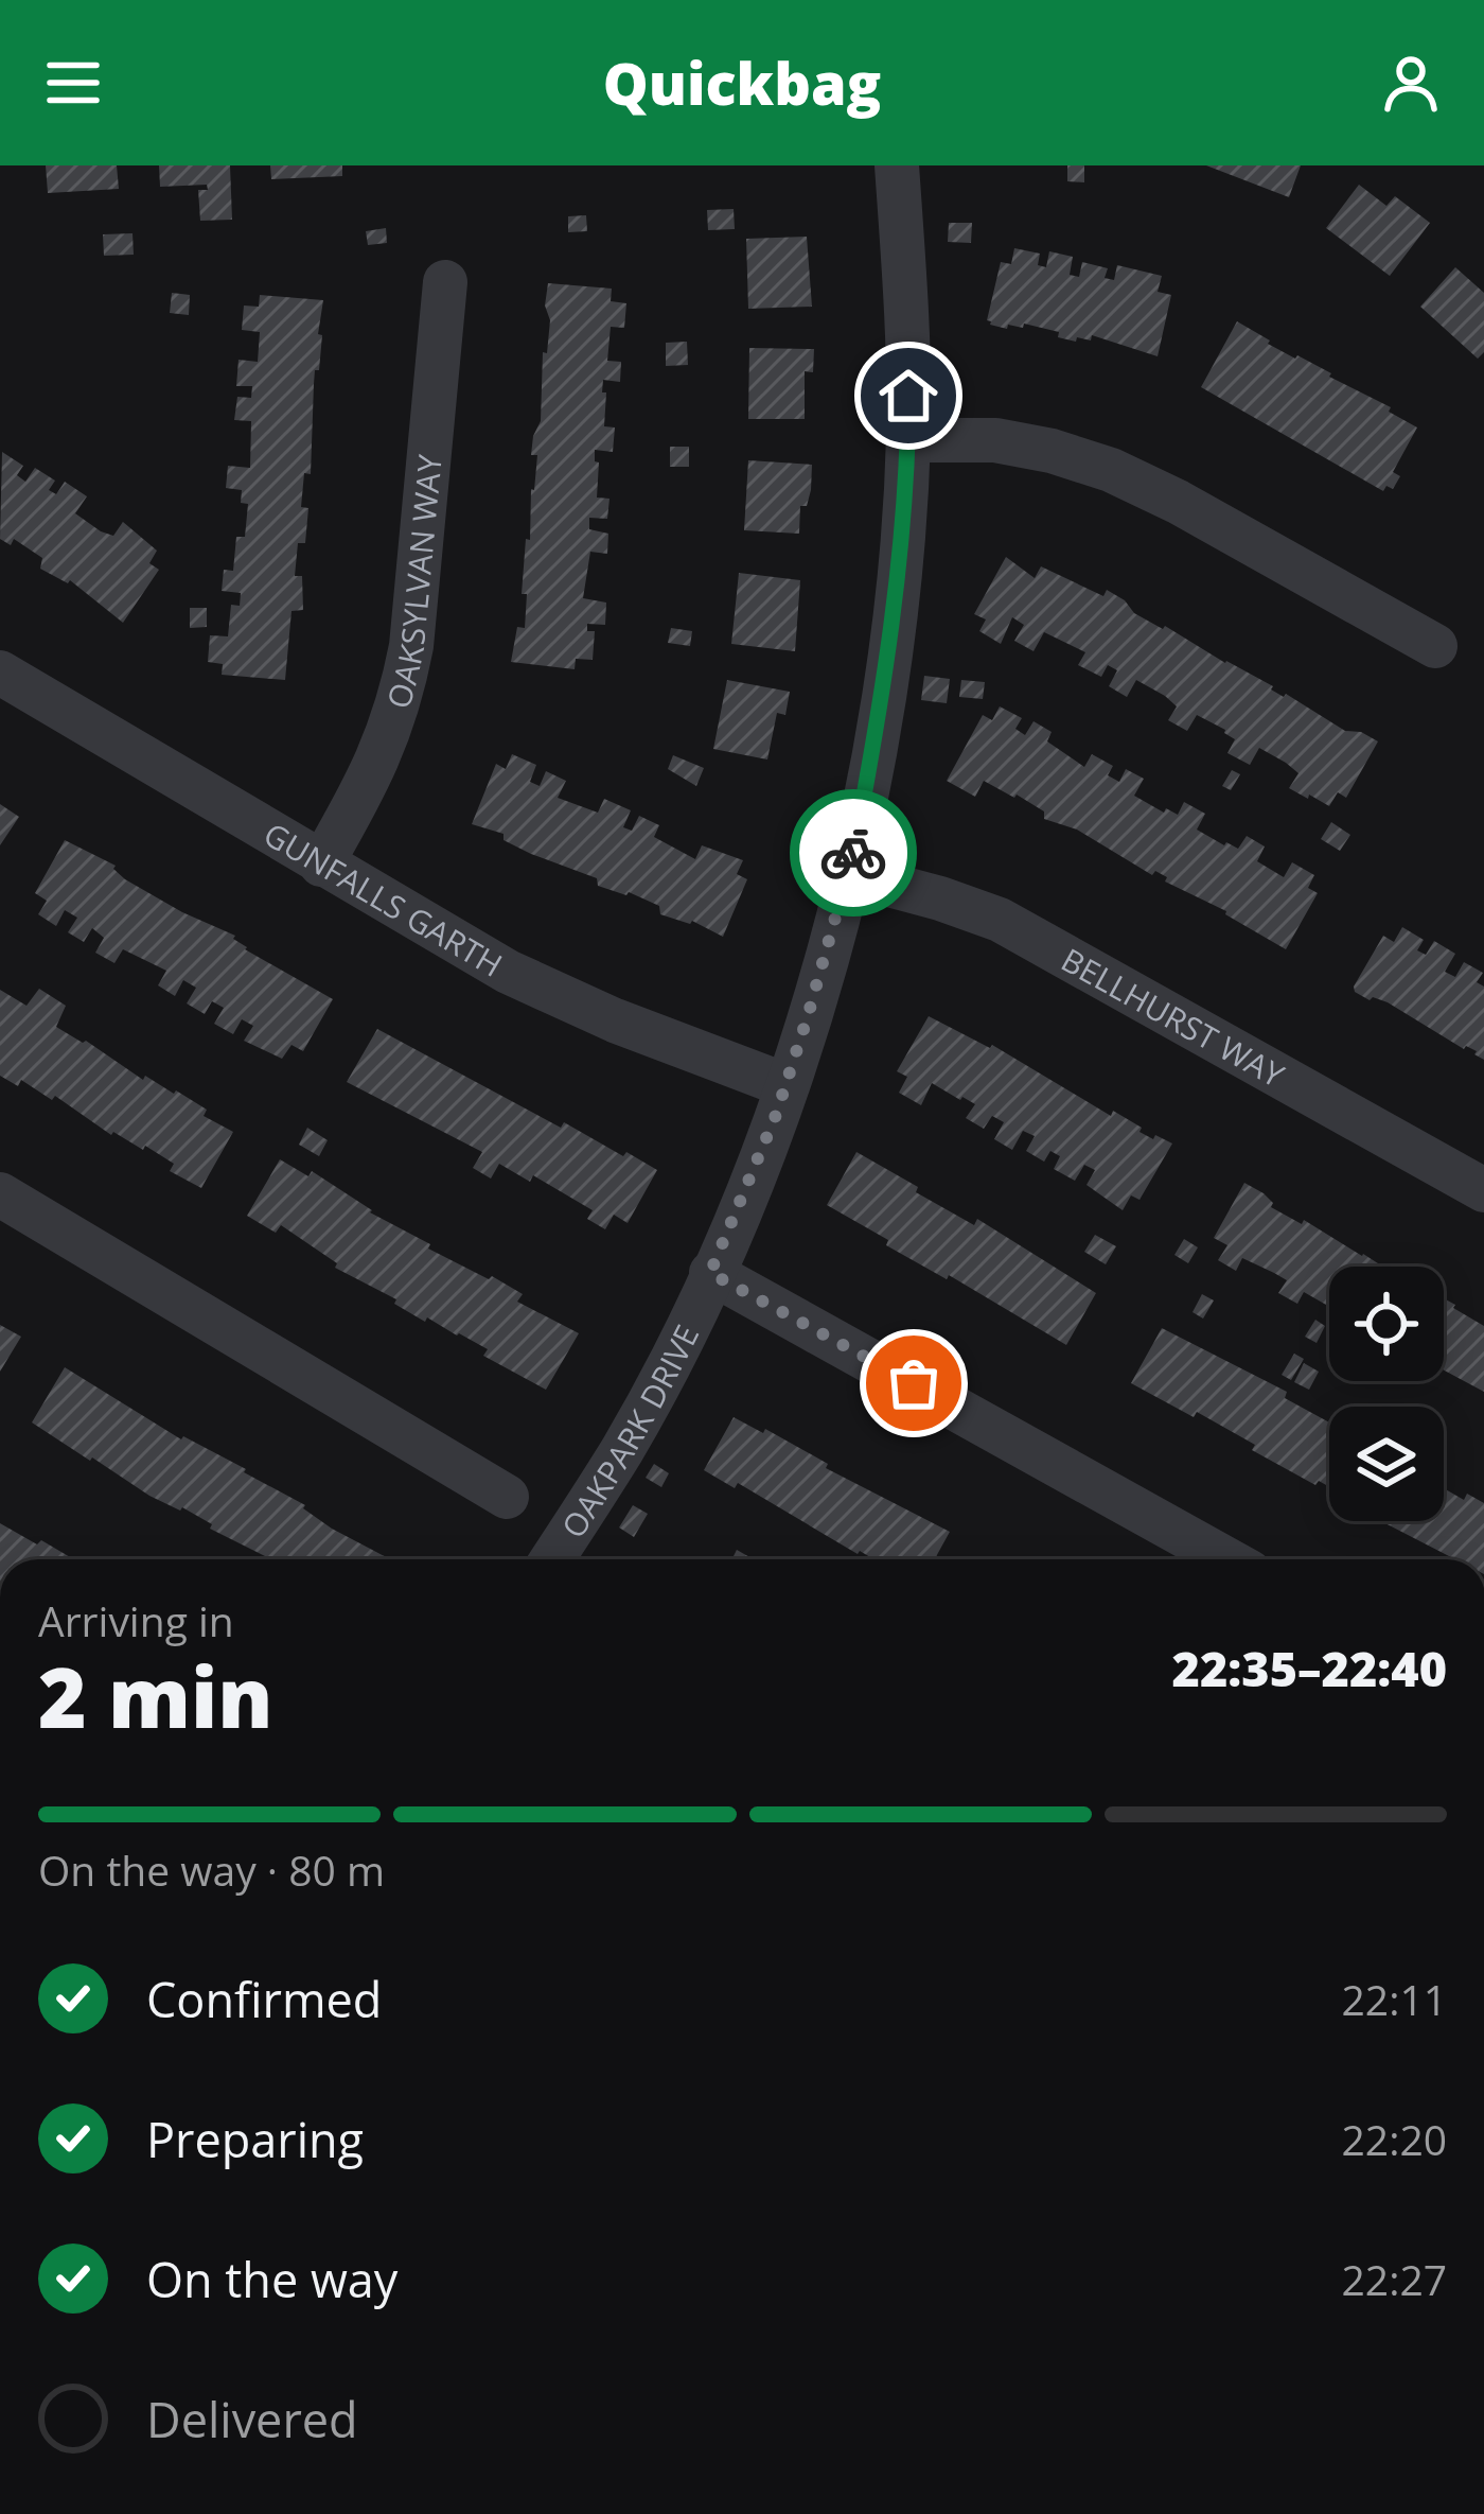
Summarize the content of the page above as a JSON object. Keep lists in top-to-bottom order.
{
  "streets": {
    "street": [
      "OAKSYLVAN WAY",
      "GUNFALLS GARTH",
      "BELLHURST WAY",
      "OAKPARK DRIVE"
    ]
  },
  "crossings": [
    ["OAKSYLVAN WAY", "GUNFALLS GARTH"],
    ["GUNFALLS GARTH", "OAKPARK DRIVE"],
    ["BELLHURST WAY", "OAKPARK DRIVE"]
  ],
  "page": {
    "header": "Quickbag",
    "heading": ["2 min", "Arriving in", "22:35–22:40"],
    "bar": "On the way · 80 m",
    "list": [
      ["Confirmed", "22:11"],
      ["Preparing", "22:20"],
      ["On the way", "22:27"],
      "Delivered"
    ]
  }
}
